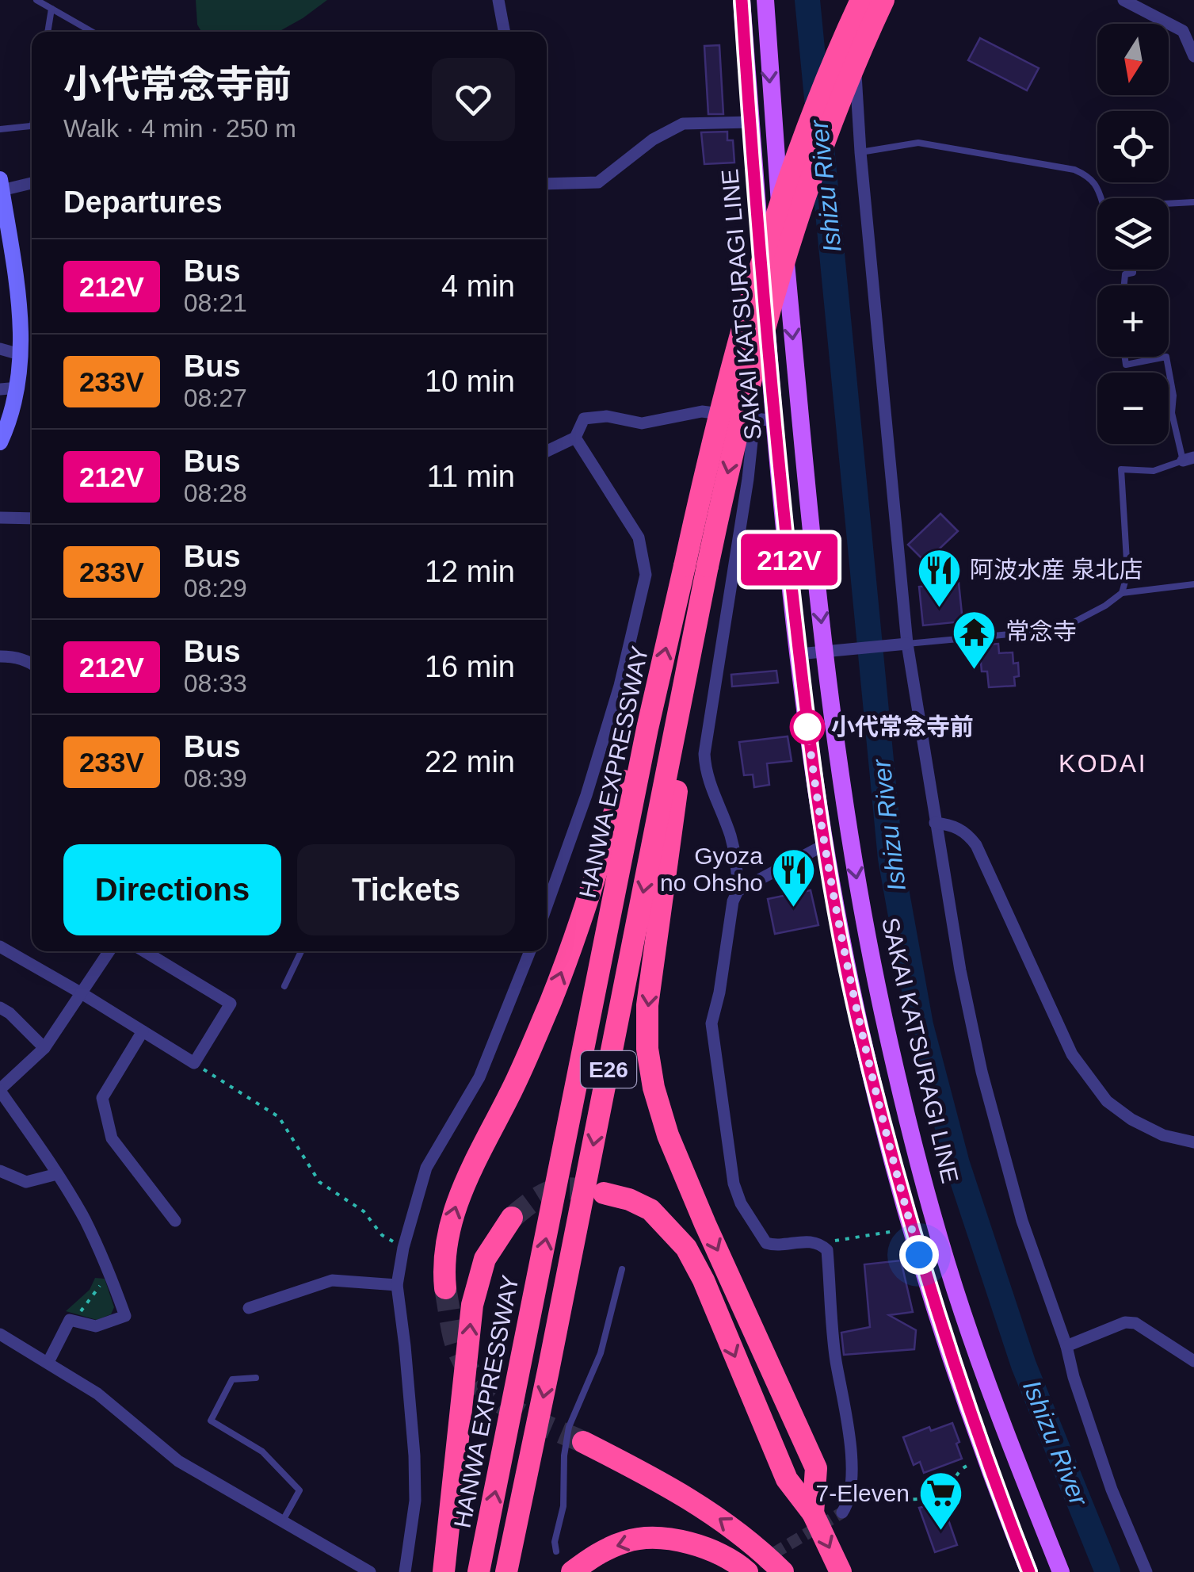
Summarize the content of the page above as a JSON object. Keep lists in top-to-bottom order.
{
  "streets": {
    "highway": ["HANWA EXPRESSWAY", "E26"],
    "main road": ["SAKAI KATSURAGI LINE"]
  },
  "districts": ["KODAI"],
  "water": ["Ishizu River"],
  "places": {
    "restaurant": ["阿波水産 泉北店", "Gyoza no Ohsho"],
    "temple": ["常念寺"],
    "other": ["小代常念寺前"],
    "supermarket": ["7-Eleven"]
  },
  "lines": ["bus line 212V"],
  "north": "bottom",
  "page": {
    "on_map": "212V",
    "map_buttons": ["+", "−"],
    "heading": [
      ["小代常念寺前", "Walk · 4 min · 250 m"],
      "Departures"
    ],
    "list": [
      {
        "mark": "212V",
        "name": "Bus",
        "note": "08:21",
        "value": "4 min"
      },
      {
        "mark": "233V",
        "name": "Bus",
        "note": "08:27",
        "value": "10 min"
      },
      {
        "mark": "212V",
        "name": "Bus",
        "note": "08:28",
        "value": "11 min"
      },
      {
        "mark": "233V",
        "name": "Bus",
        "note": "08:29",
        "value": "12 min"
      },
      {
        "mark": "212V",
        "name": "Bus",
        "note": "08:33",
        "value": "16 min"
      },
      {
        "mark": "233V",
        "name": "Bus",
        "note": "08:39",
        "value": "22 min"
      }
    ],
    "buttons": ["Directions", "Tickets"]
  }
}
